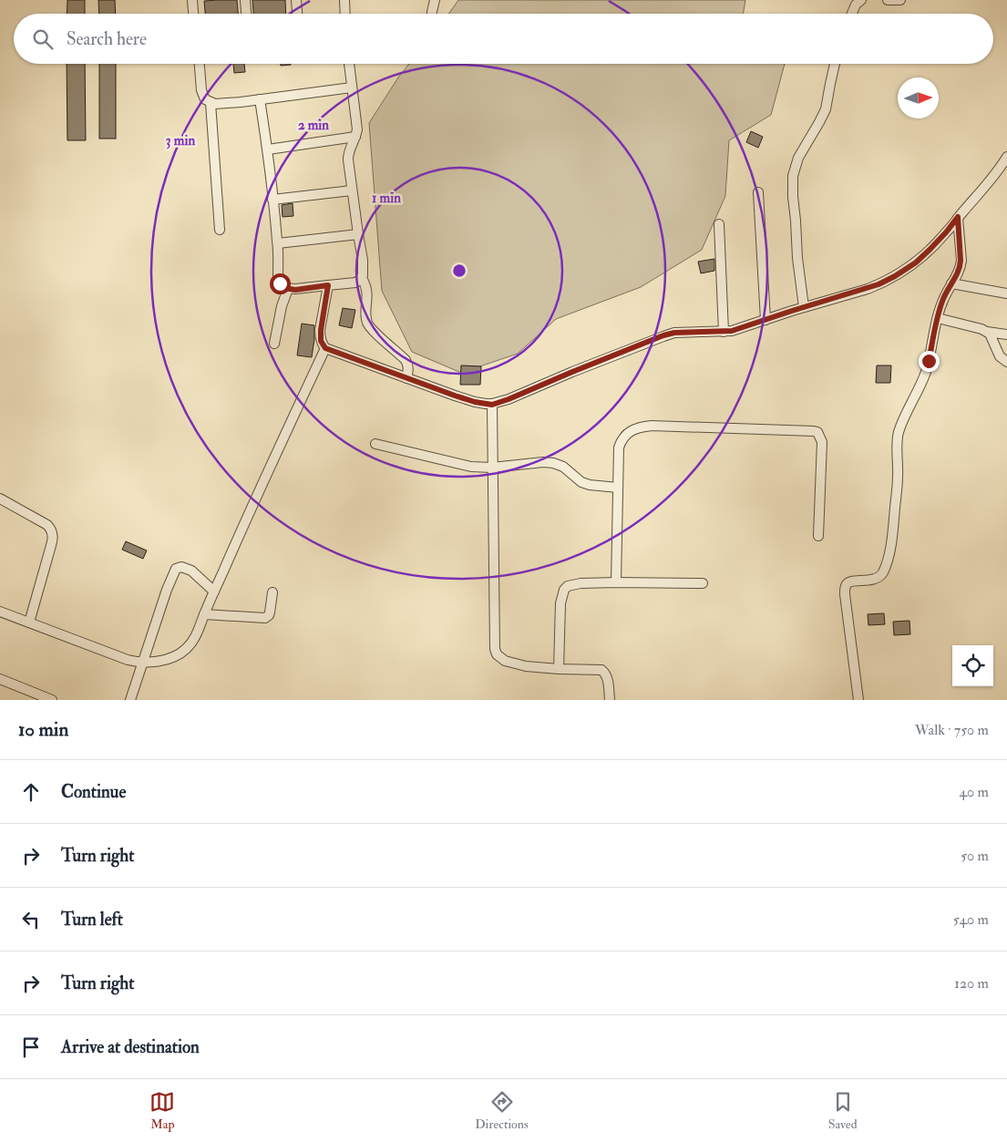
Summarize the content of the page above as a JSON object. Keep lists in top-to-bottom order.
{
  "north": "right",
  "page": {
    "search": "Search here",
    "heading": ["10 min", "Walk · 750 m"],
    "list": [
      ["Continue", "40 m"],
      ["Turn right", "50 m"],
      ["Turn left", "540 m"],
      ["Turn right", "120 m"],
      "Arrive at destination"
    ],
    "nav": ["Map", "Directions", "Saved"]
  },
  "rings": ["2 min", "3 min", "1 min"]
}
